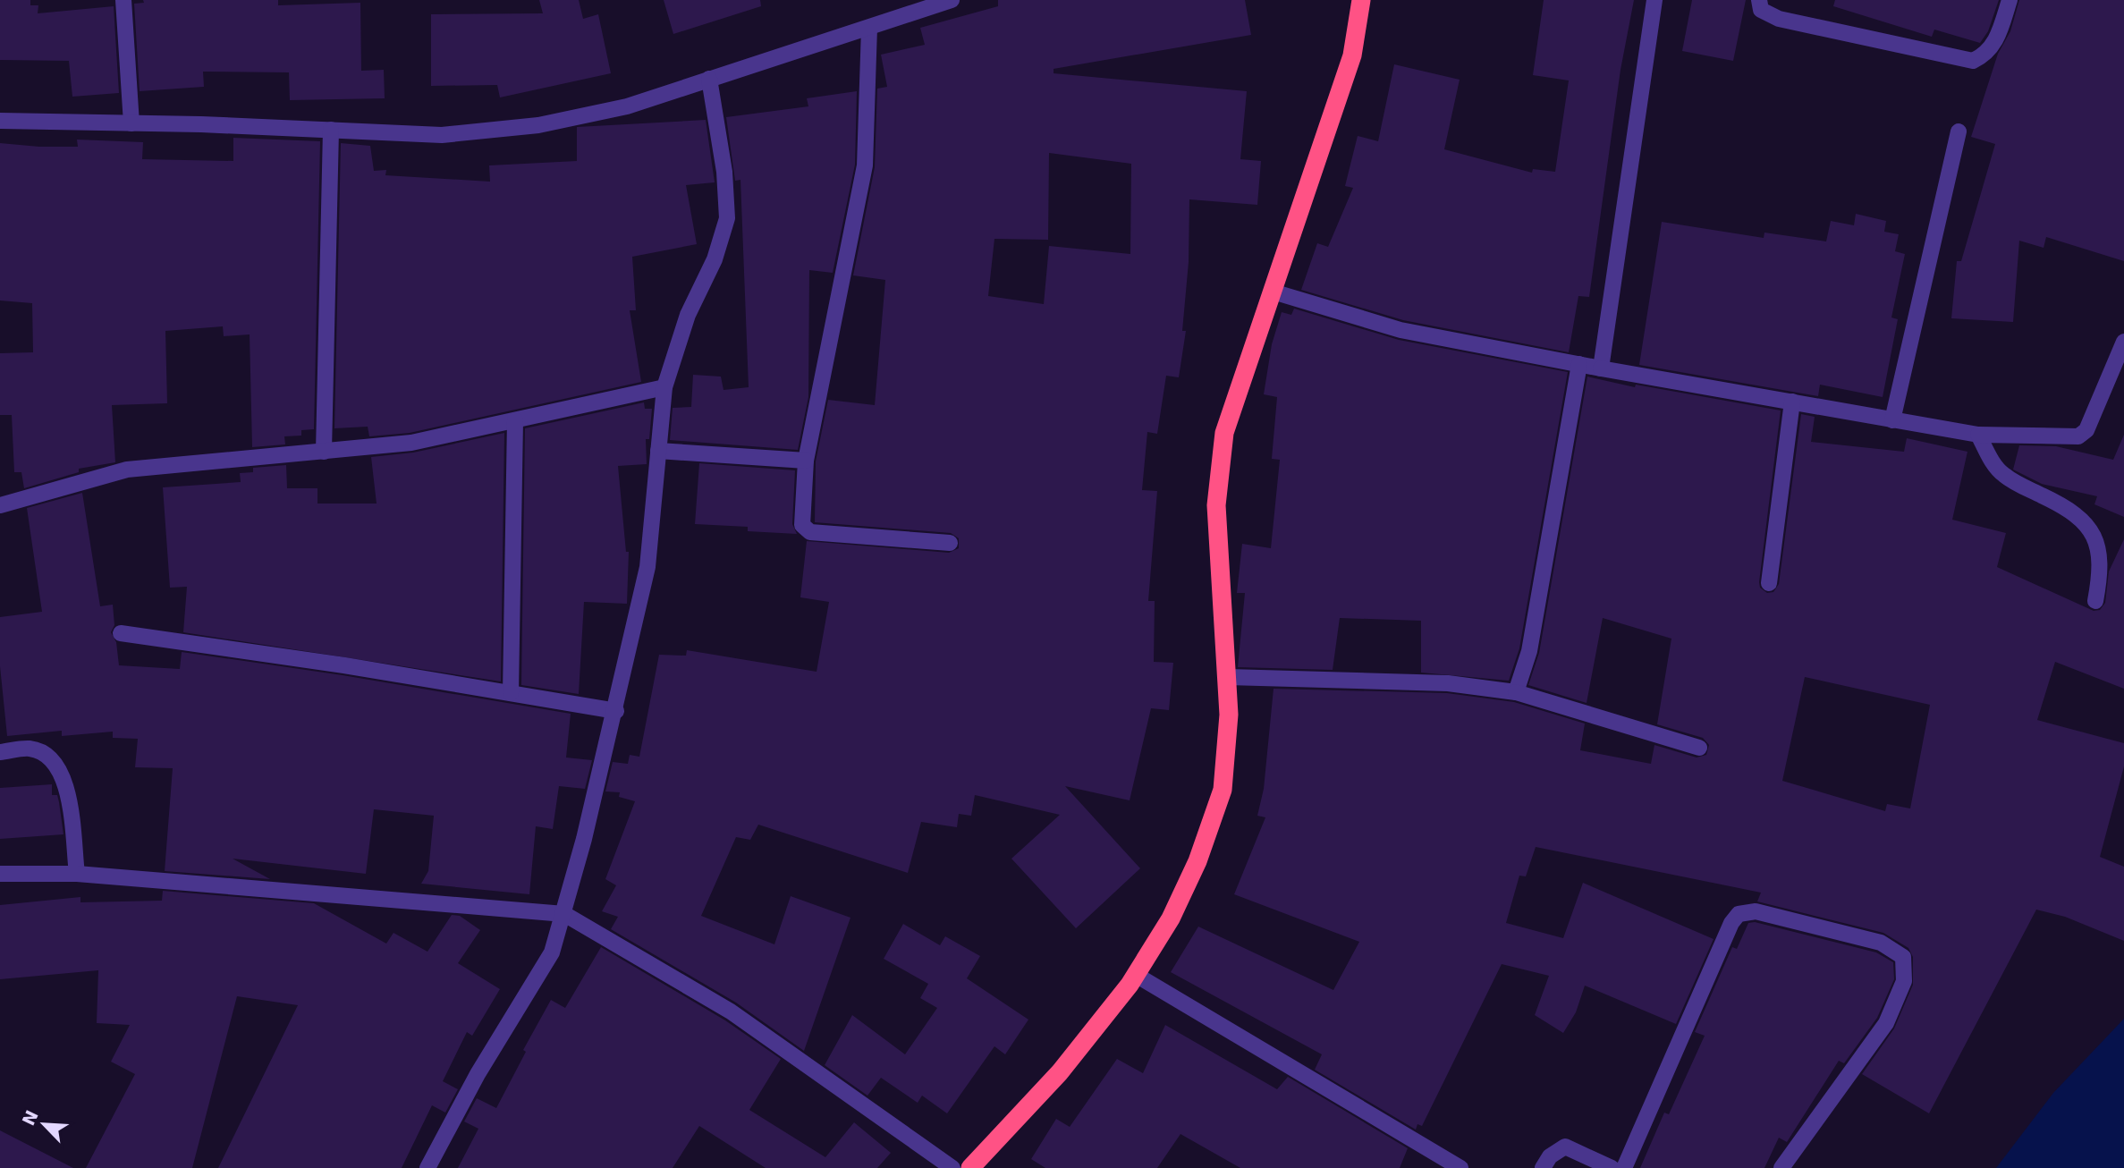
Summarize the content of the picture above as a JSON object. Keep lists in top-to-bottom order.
{
  "north": "top left"
}
